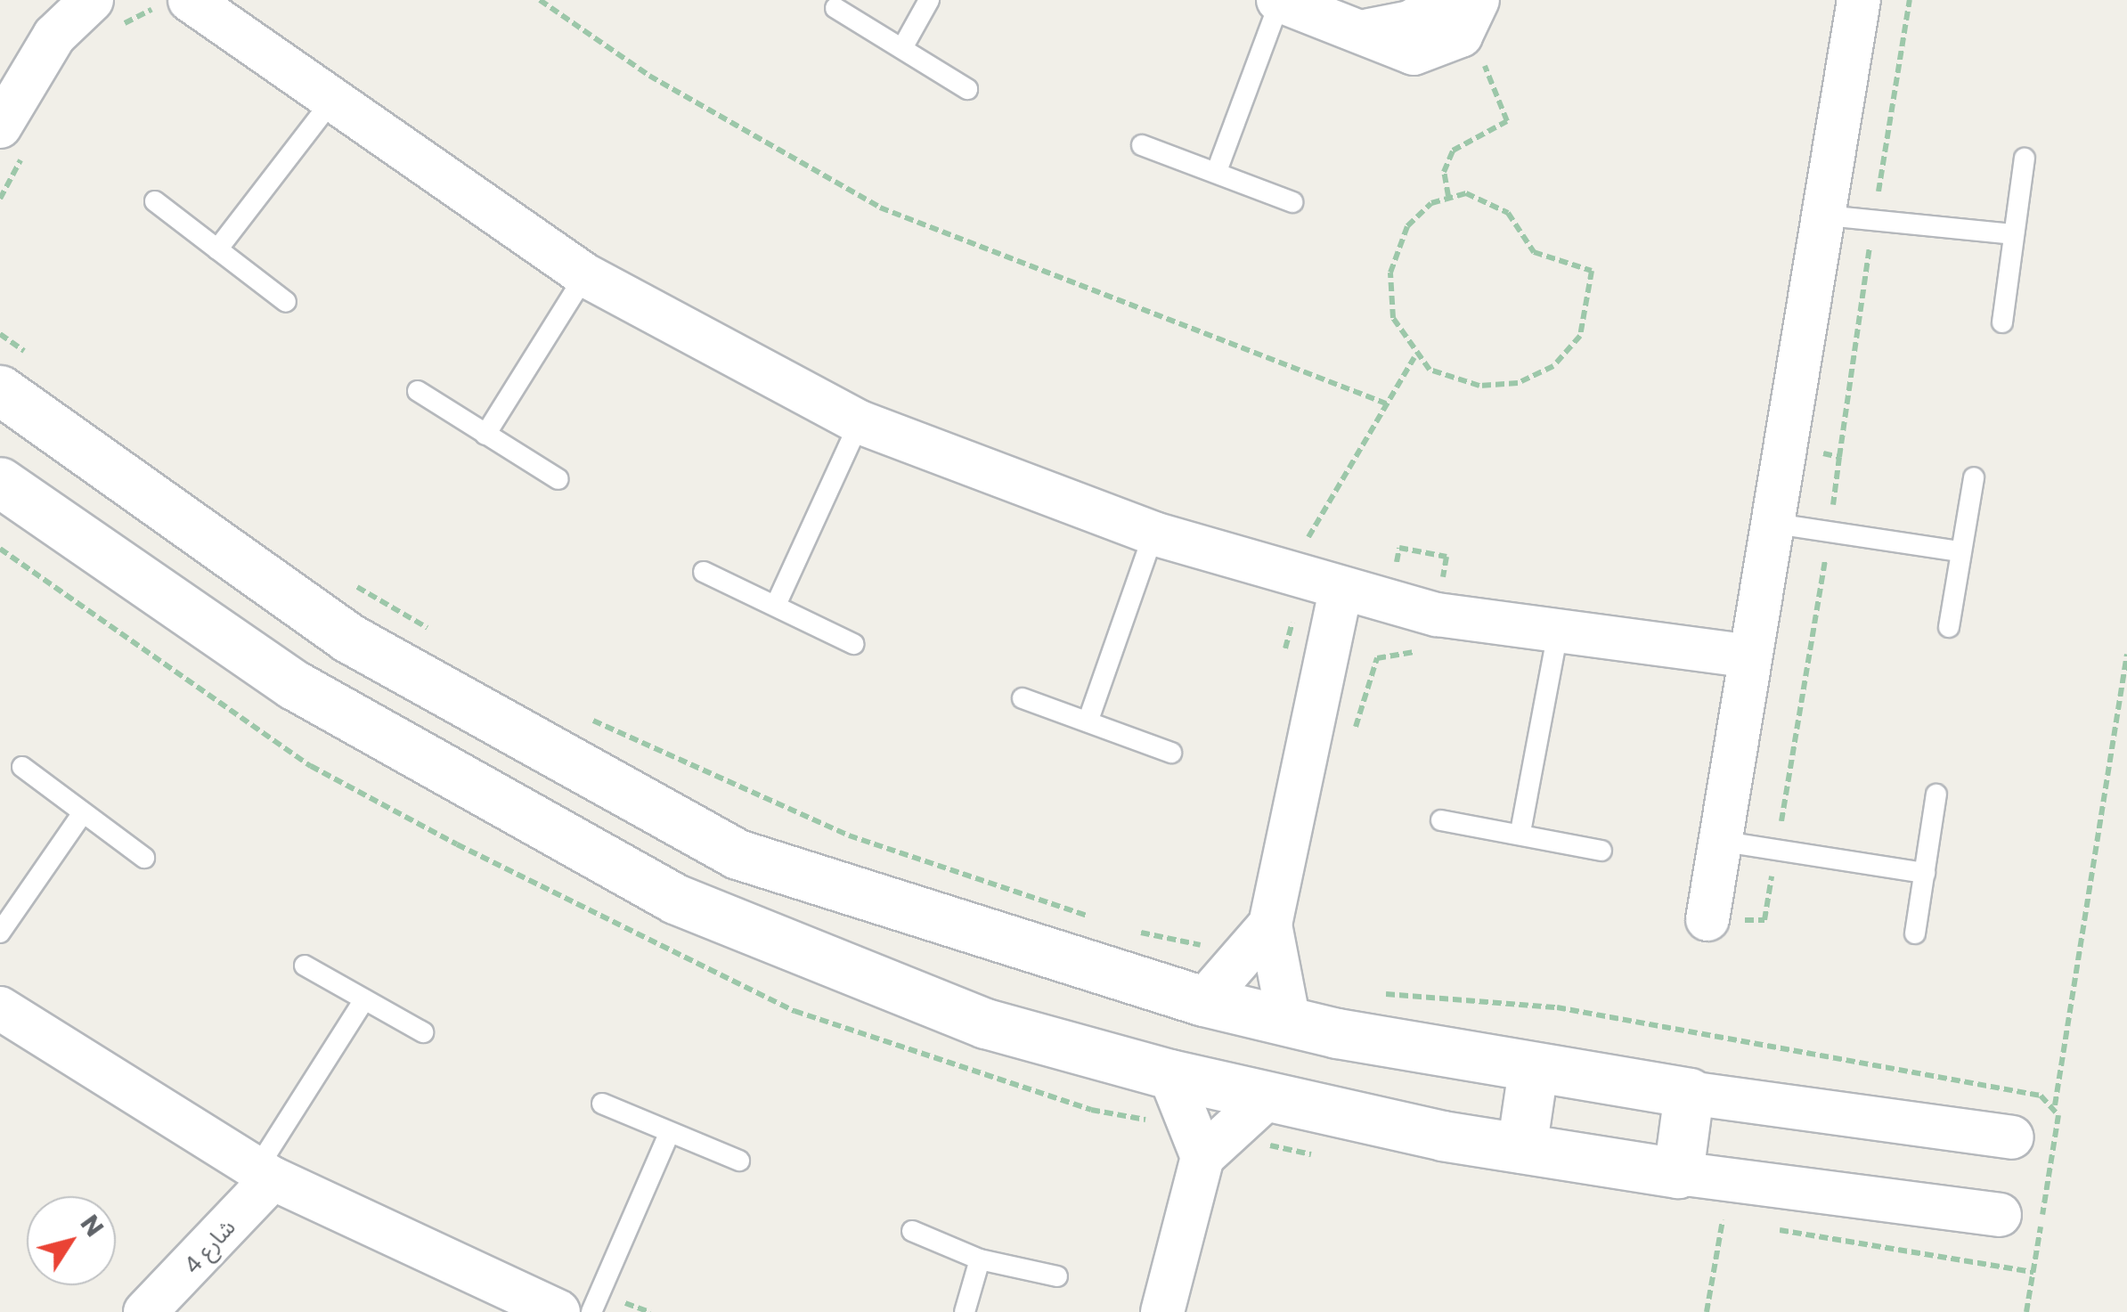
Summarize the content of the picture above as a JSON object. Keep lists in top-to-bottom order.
{
  "streets": {
    "street": ["شارع 4"]
  },
  "north": "top right"
}
